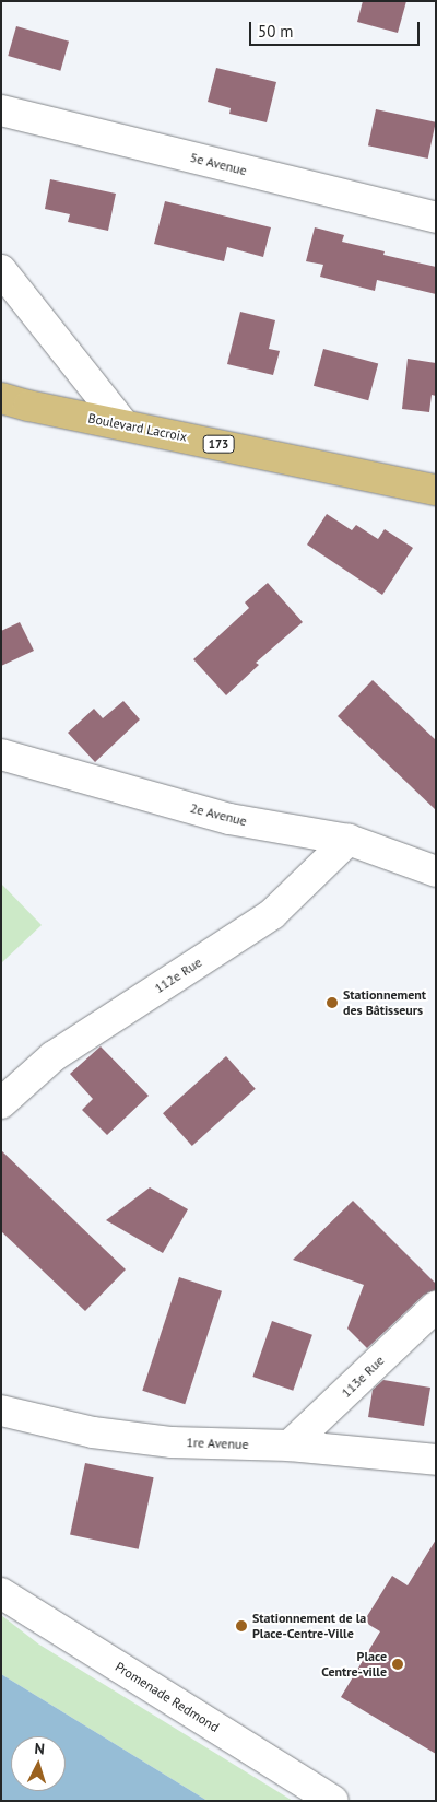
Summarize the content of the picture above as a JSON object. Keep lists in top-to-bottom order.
{
  "streets": {
    "main road": ["Boulevard Lacroix", "173"],
    "street": [
      "5e Avenue",
      "2e Avenue",
      "112e Rue",
      "113e Rue",
      "1re Avenue",
      "Promenade Redmond"
    ]
  },
  "crossings": [
    ["2e Avenue", "112e Rue"],
    ["113e Rue", "1re Avenue"]
  ],
  "places": ["Stationnement des Bâtisseurs", "Stationnement de la Place-Centre-Ville", "Place Centre-ville"],
  "scale_bar": "50 m",
  "north": "top"
}
